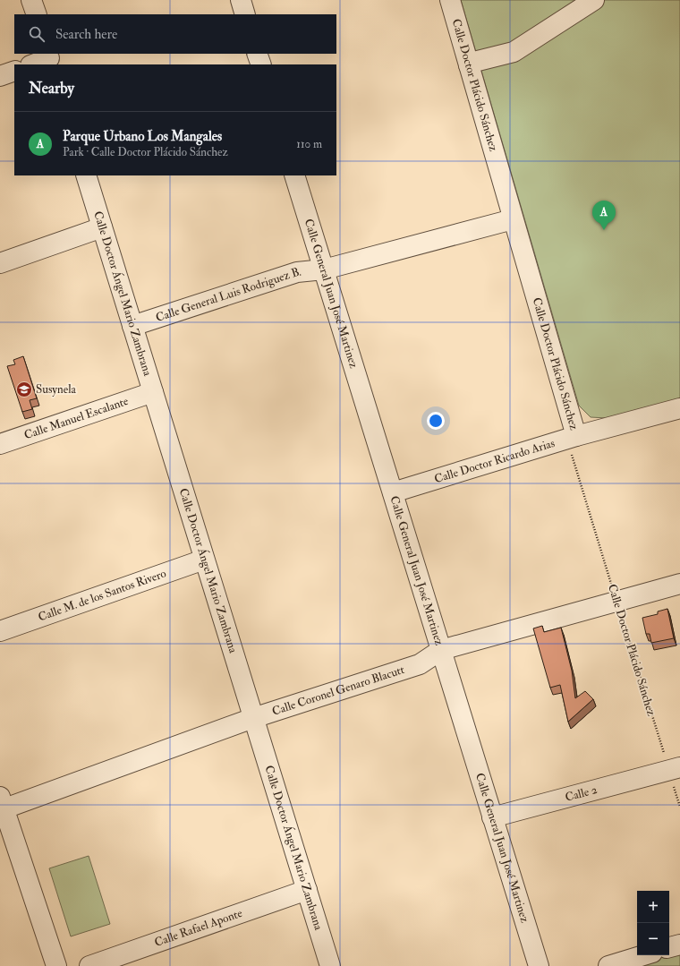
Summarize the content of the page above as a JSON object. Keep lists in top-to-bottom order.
{
  "streets": {
    "street": [
      "Calle Doctor Plácido Sánchez",
      "Calle Doctor Ángel Mario Zambrana",
      "Calle General Juan José Martinez",
      "Calle General Luis Rodriguez B.",
      "Calle Manuel Escalante",
      "Calle Doctor Ricardo Arias",
      "Calle M. de los Santos Rivero",
      "Calle Coronel Genaro Blacutt",
      "Calle 2",
      "Calle Rafael Aponte"
    ]
  },
  "crossings": [
    ["Calle Doctor Plácido Sánchez", "Calle General Luis Rodriguez B."],
    ["Calle Doctor Plácido Sánchez", "Calle Doctor Ricardo Arias"],
    ["Calle Doctor Plácido Sánchez", "Calle Coronel Genaro Blacutt"],
    ["Calle Doctor Plácido Sánchez", "Calle 2"],
    ["Calle Doctor Ángel Mario Zambrana", "Calle General Luis Rodriguez B."],
    ["Calle Doctor Ángel Mario Zambrana", "Calle Manuel Escalante"],
    ["Calle Doctor Ángel Mario Zambrana", "Calle M. de los Santos Rivero"],
    ["Calle Doctor Ángel Mario Zambrana", "Calle Coronel Genaro Blacutt"],
    ["Calle Doctor Ángel Mario Zambrana", "Calle Rafael Aponte"],
    ["Calle General Juan José Martinez", "Calle General Luis Rodriguez B."],
    ["Calle General Juan José Martinez", "Calle Doctor Ricardo Arias"],
    ["Calle General Juan José Martinez", "Calle Coronel Genaro Blacutt"],
    ["Calle General Juan José Martinez", "Calle 2"]
  ],
  "places": {
    "school or university": ["Susynela"]
  },
  "page": {
    "search": "Search here",
    "heading": "Nearby",
    "list": [
      {
        "mark": "A",
        "name": "Parque Urbano Los Mangales",
        "note": "Park · Calle Doctor Plácido Sánchez",
        "value": "110 m"
      }
    ],
    "pins": "A",
    "map_buttons": ["+", "−"]
  }
}
